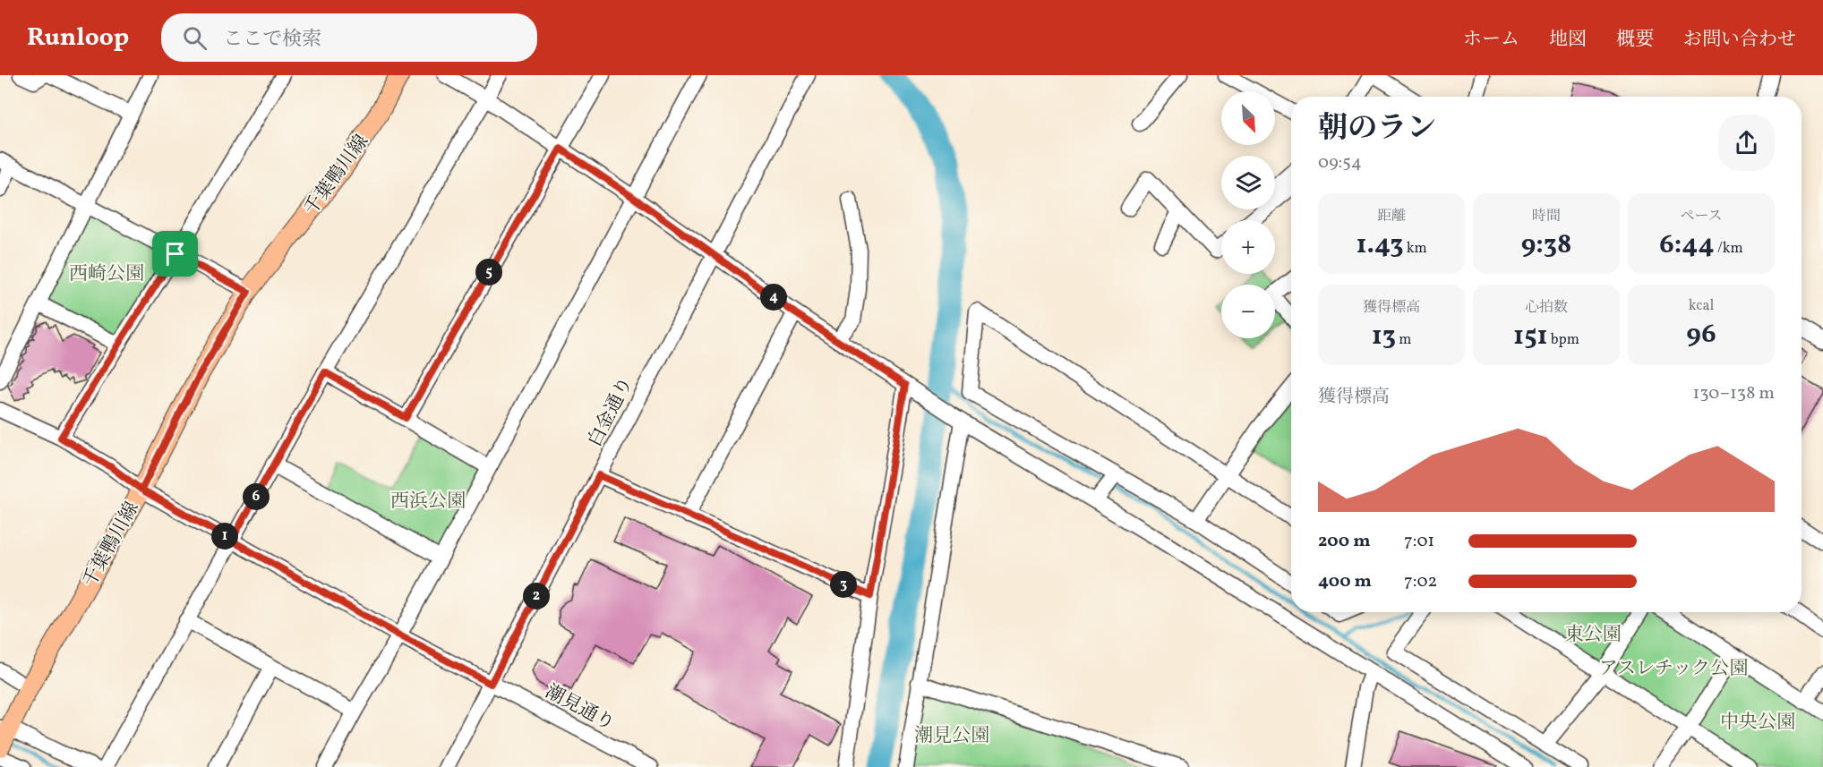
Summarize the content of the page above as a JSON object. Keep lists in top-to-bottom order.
{
  "streets": {
    "main road": ["千葉鴨川線"],
    "street": ["白金通り", "潮見通り"]
  },
  "crossings": [
    ["千葉鴨川線", "潮見通り"],
    ["白金通り", "潮見通り"]
  ],
  "parks": [
    "西崎公園",
    "西浜公園",
    "東公園",
    "アスレチック公園",
    "中央公園",
    "潮見公園"
  ],
  "north": "bottom right",
  "page": {
    "header": "Runloop",
    "search": "ここで検索",
    "nav": [
      "ホーム",
      "地図",
      "概要",
      "お問い合わせ"
    ],
    "map_buttons": ["+", "−"],
    "heading": ["朝のラン", "09:54"],
    "stats": [
      ["距離", "1.43 km"],
      ["時間", "9:38"],
      ["ペース", "6:44 /km"],
      ["獲得標高", "13 m"],
      ["心拍数", "151 bpm"],
      ["kcal", "96"]
    ],
    "pins": [
      "5",
      "4",
      "6",
      "1",
      "3",
      "2"
    ],
    "chart": ["獲得標高", "130–138 m"],
    "list": [
      {
        "name": "200 m",
        "note": "7:01"
      },
      {
        "name": "400 m",
        "note": "7:02"
      }
    ]
  }
}
